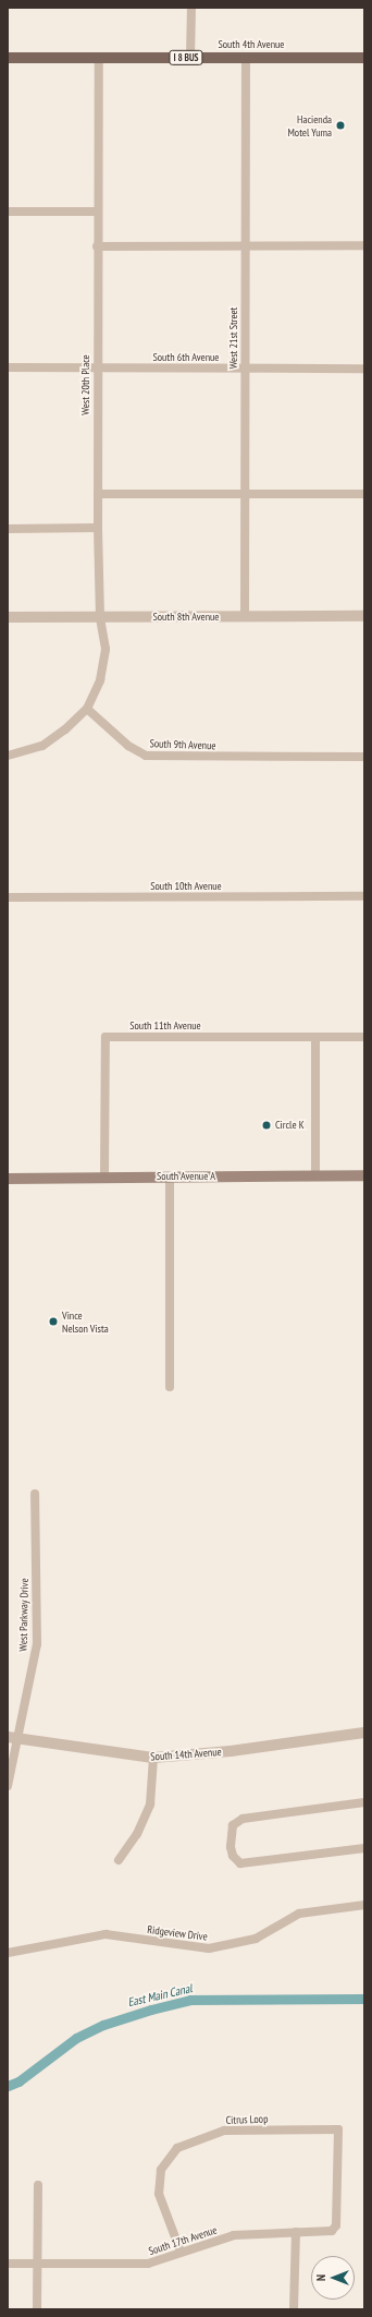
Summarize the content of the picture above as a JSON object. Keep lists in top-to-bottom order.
{
  "streets": {
    "main road": ["South 4th Avenue", "I 8 BUS", "South Avenue A"],
    "street": [
      "West 21st Street",
      "South 6th Avenue",
      "West 20th Place",
      "South 8th Avenue",
      "South 9th Avenue",
      "South 10th Avenue",
      "South 11th Avenue",
      "West Parkway Drive",
      "South 14th Avenue",
      "Ridgeview Drive",
      "Citrus Loop",
      "South 17th Avenue"
    ]
  },
  "crossings": [
    ["South 4th Avenue", "West 21st Street"],
    ["South 4th Avenue", "West 20th Place"],
    ["West 21st Street", "South 6th Avenue"],
    ["West 21st Street", "South 8th Avenue"],
    ["South 6th Avenue", "West 20th Place"],
    ["West 20th Place", "South 8th Avenue"],
    ["West 20th Place", "South 9th Avenue"],
    ["South 11th Avenue", "South Avenue A"],
    ["West Parkway Drive", "South 14th Avenue"],
    ["Citrus Loop", "South 17th Avenue"]
  ],
  "water": ["East Main Canal"],
  "places": ["Hacienda Motel Yuma", "Circle K", "Vince Nelson Vista"],
  "north": "left"
}
